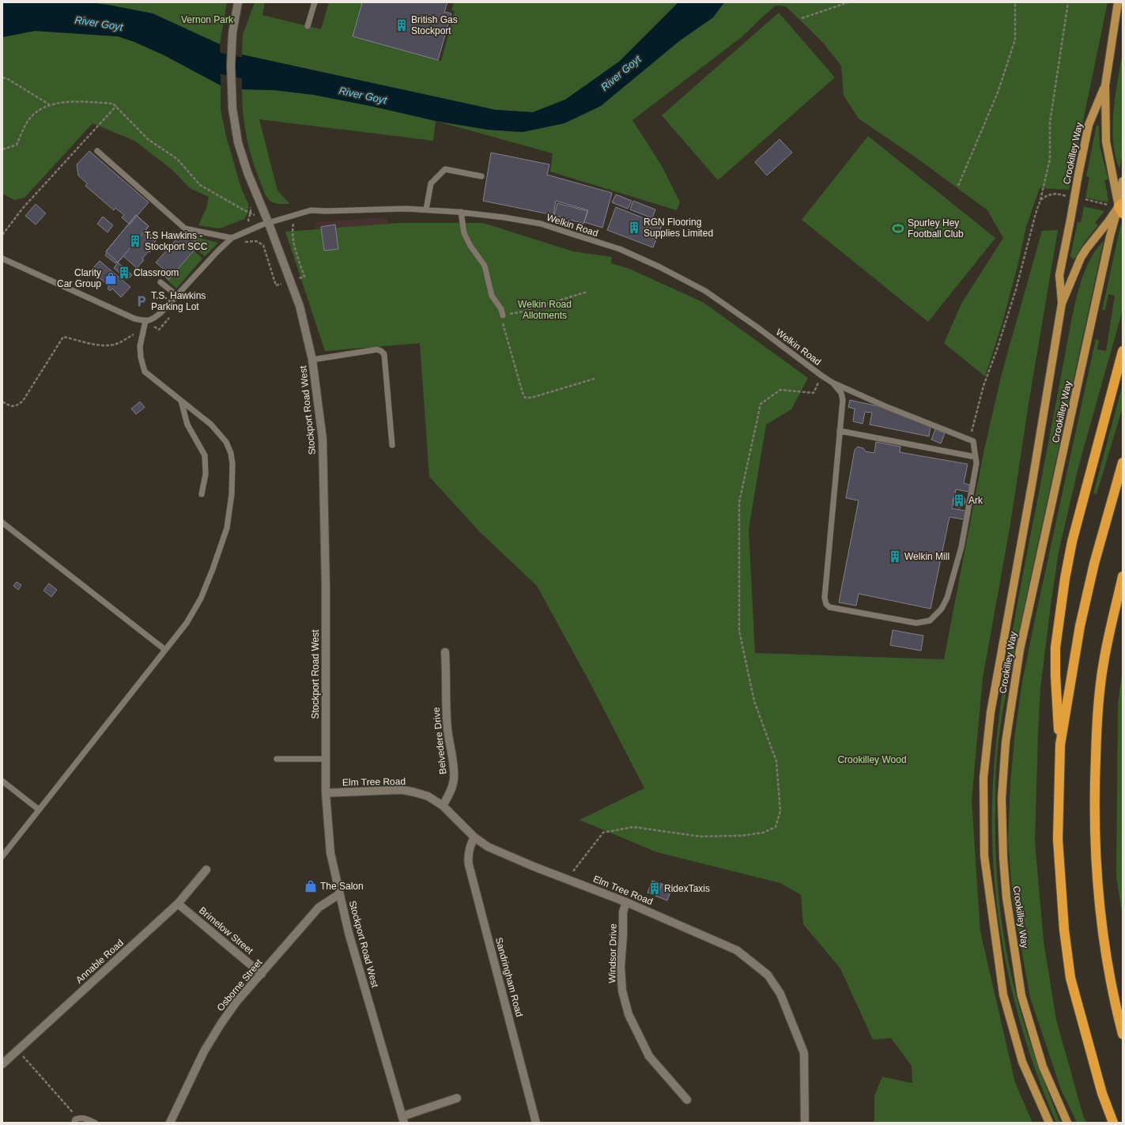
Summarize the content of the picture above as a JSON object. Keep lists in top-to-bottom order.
{
  "streets": {
    "main road": ["Crookilley Way"],
    "street": [
      "Stockport Road West",
      "Belvedere Drive",
      "Elm Tree Road",
      "Brimelow Street",
      "Windsor Drive",
      "Annable Road",
      "Sandringham Road",
      "Osborne Street"
    ],
    "lane": ["Welkin Road"]
  },
  "crossings": [
    ["Welkin Road", "Stockport Road West"],
    ["Stockport Road West", "Elm Tree Road"],
    ["Stockport Road West", "Osborne Street"],
    ["Belvedere Drive", "Elm Tree Road"],
    ["Elm Tree Road", "Windsor Drive"],
    ["Elm Tree Road", "Sandringham Road"],
    ["Brimelow Street", "Annable Road"],
    ["Brimelow Street", "Osborne Street"]
  ],
  "water": ["River Goyt"],
  "parks": ["Vernon Park", "Welkin Road Allotments", "Crookilley Wood"],
  "places": {
    "building": [
      "British Gas Stockport",
      "RGN Flooring Supplies Limited",
      "T.S Hawkins - Stockport SCC",
      "Classroom",
      "Ark",
      "Welkin Mill",
      "RidexTaxis"
    ],
    "sports": ["Spurley Hey Football Club"],
    "shop": ["Clarity Car Group", "The Salon"],
    "parking": ["T.S. Hawkins Parking Lot"]
  }
}
